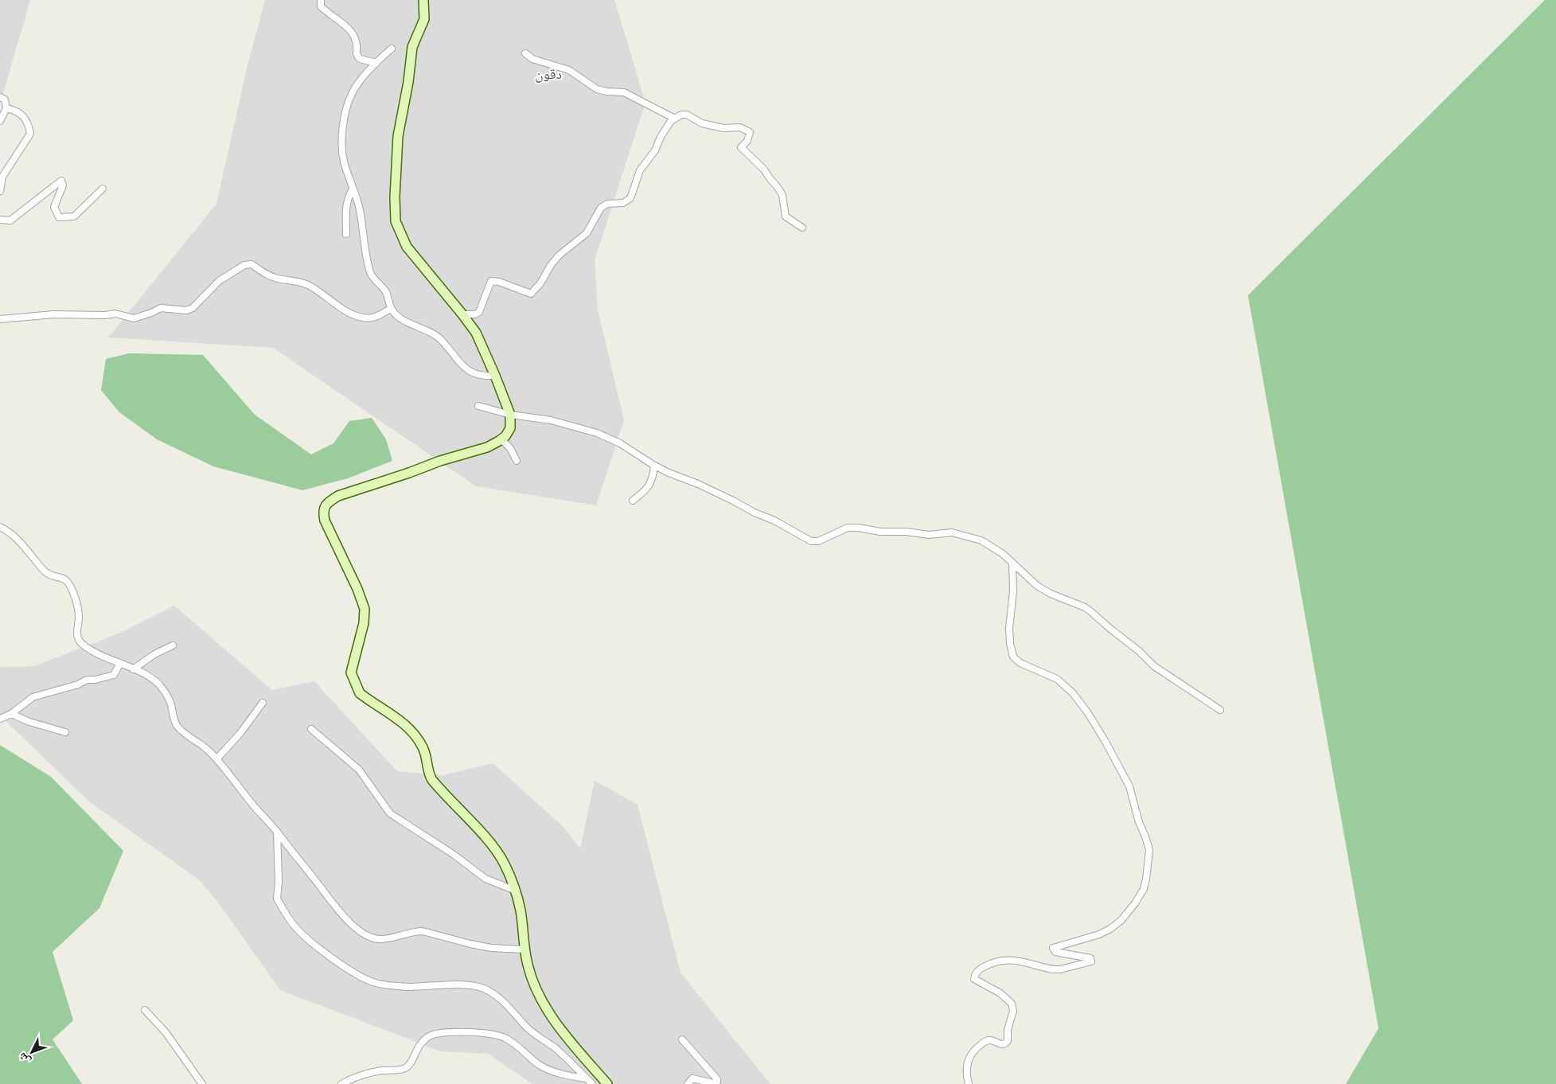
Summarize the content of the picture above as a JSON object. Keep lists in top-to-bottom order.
{
  "districts": ["دقون"],
  "north": "bottom left"
}
